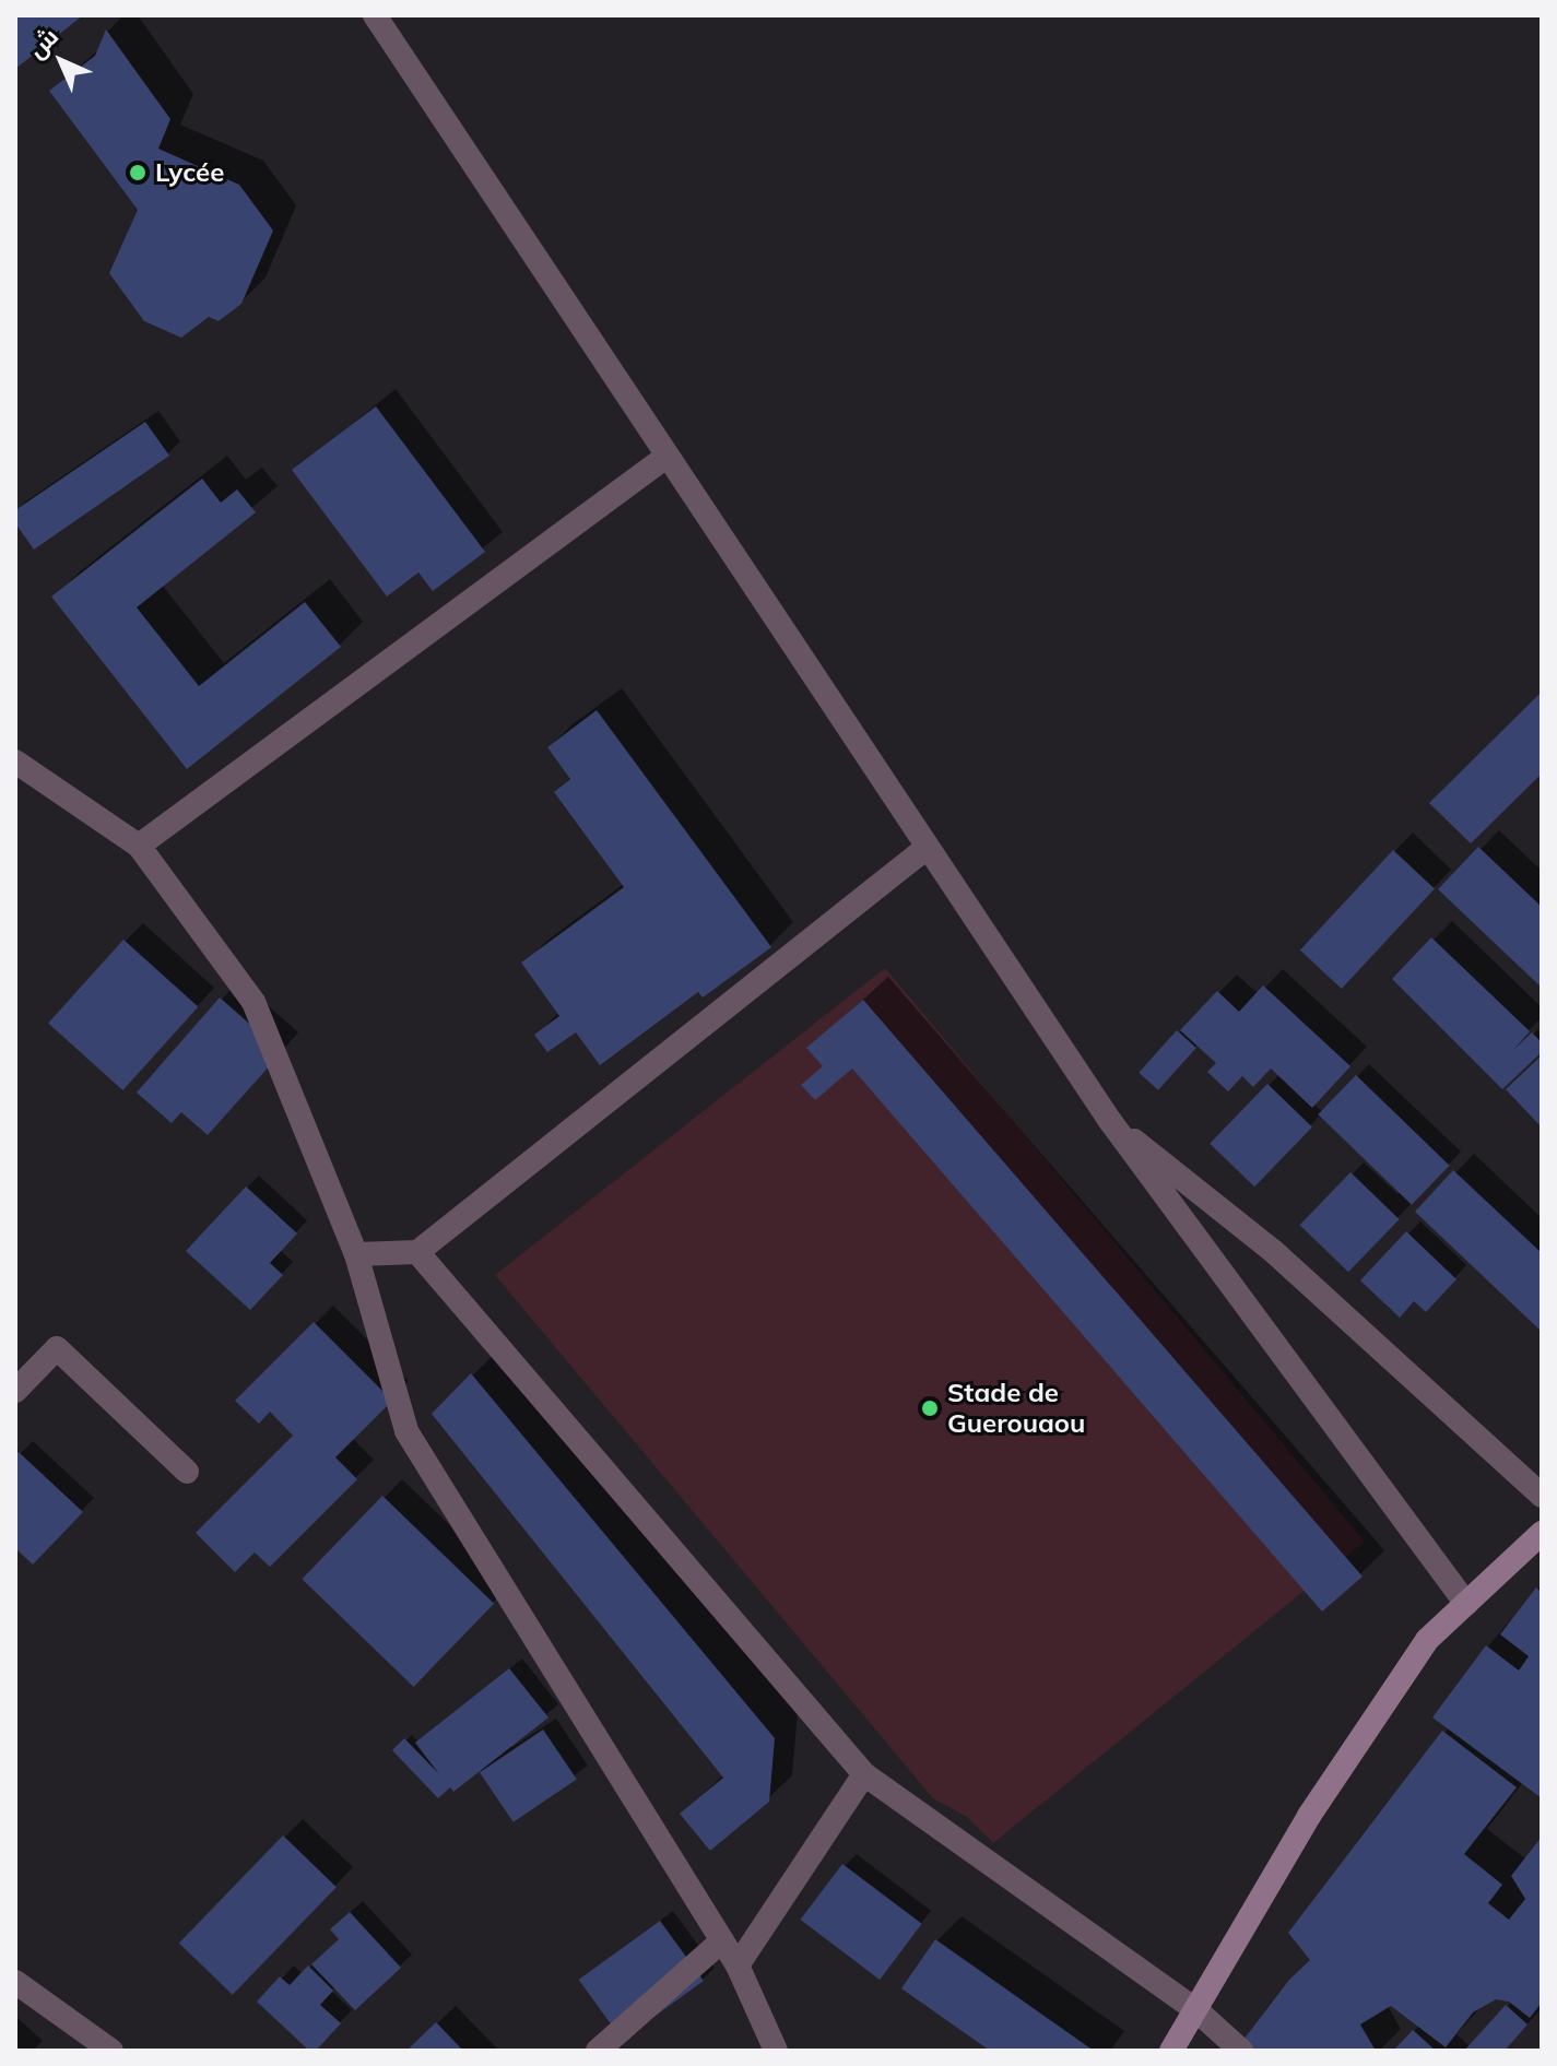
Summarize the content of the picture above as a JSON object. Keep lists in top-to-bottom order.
{
  "places": ["Lycée", "Stade de Guerouaou"],
  "north": "top left"
}
